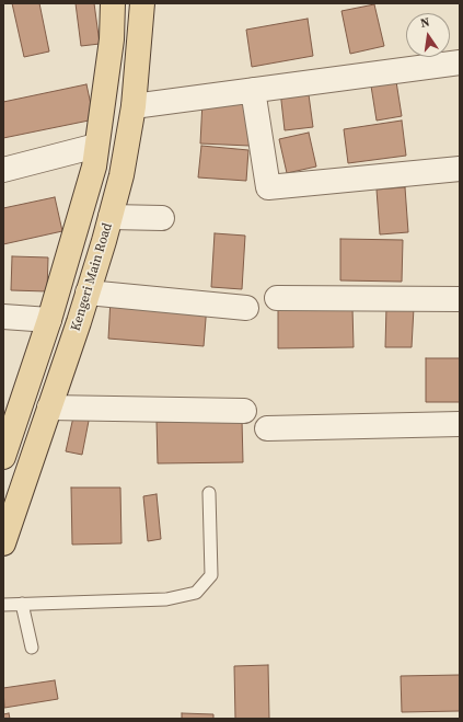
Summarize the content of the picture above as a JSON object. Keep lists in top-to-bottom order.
{
  "streets": {
    "main road": ["Kengeri Main Road"]
  },
  "north": "top"
}
